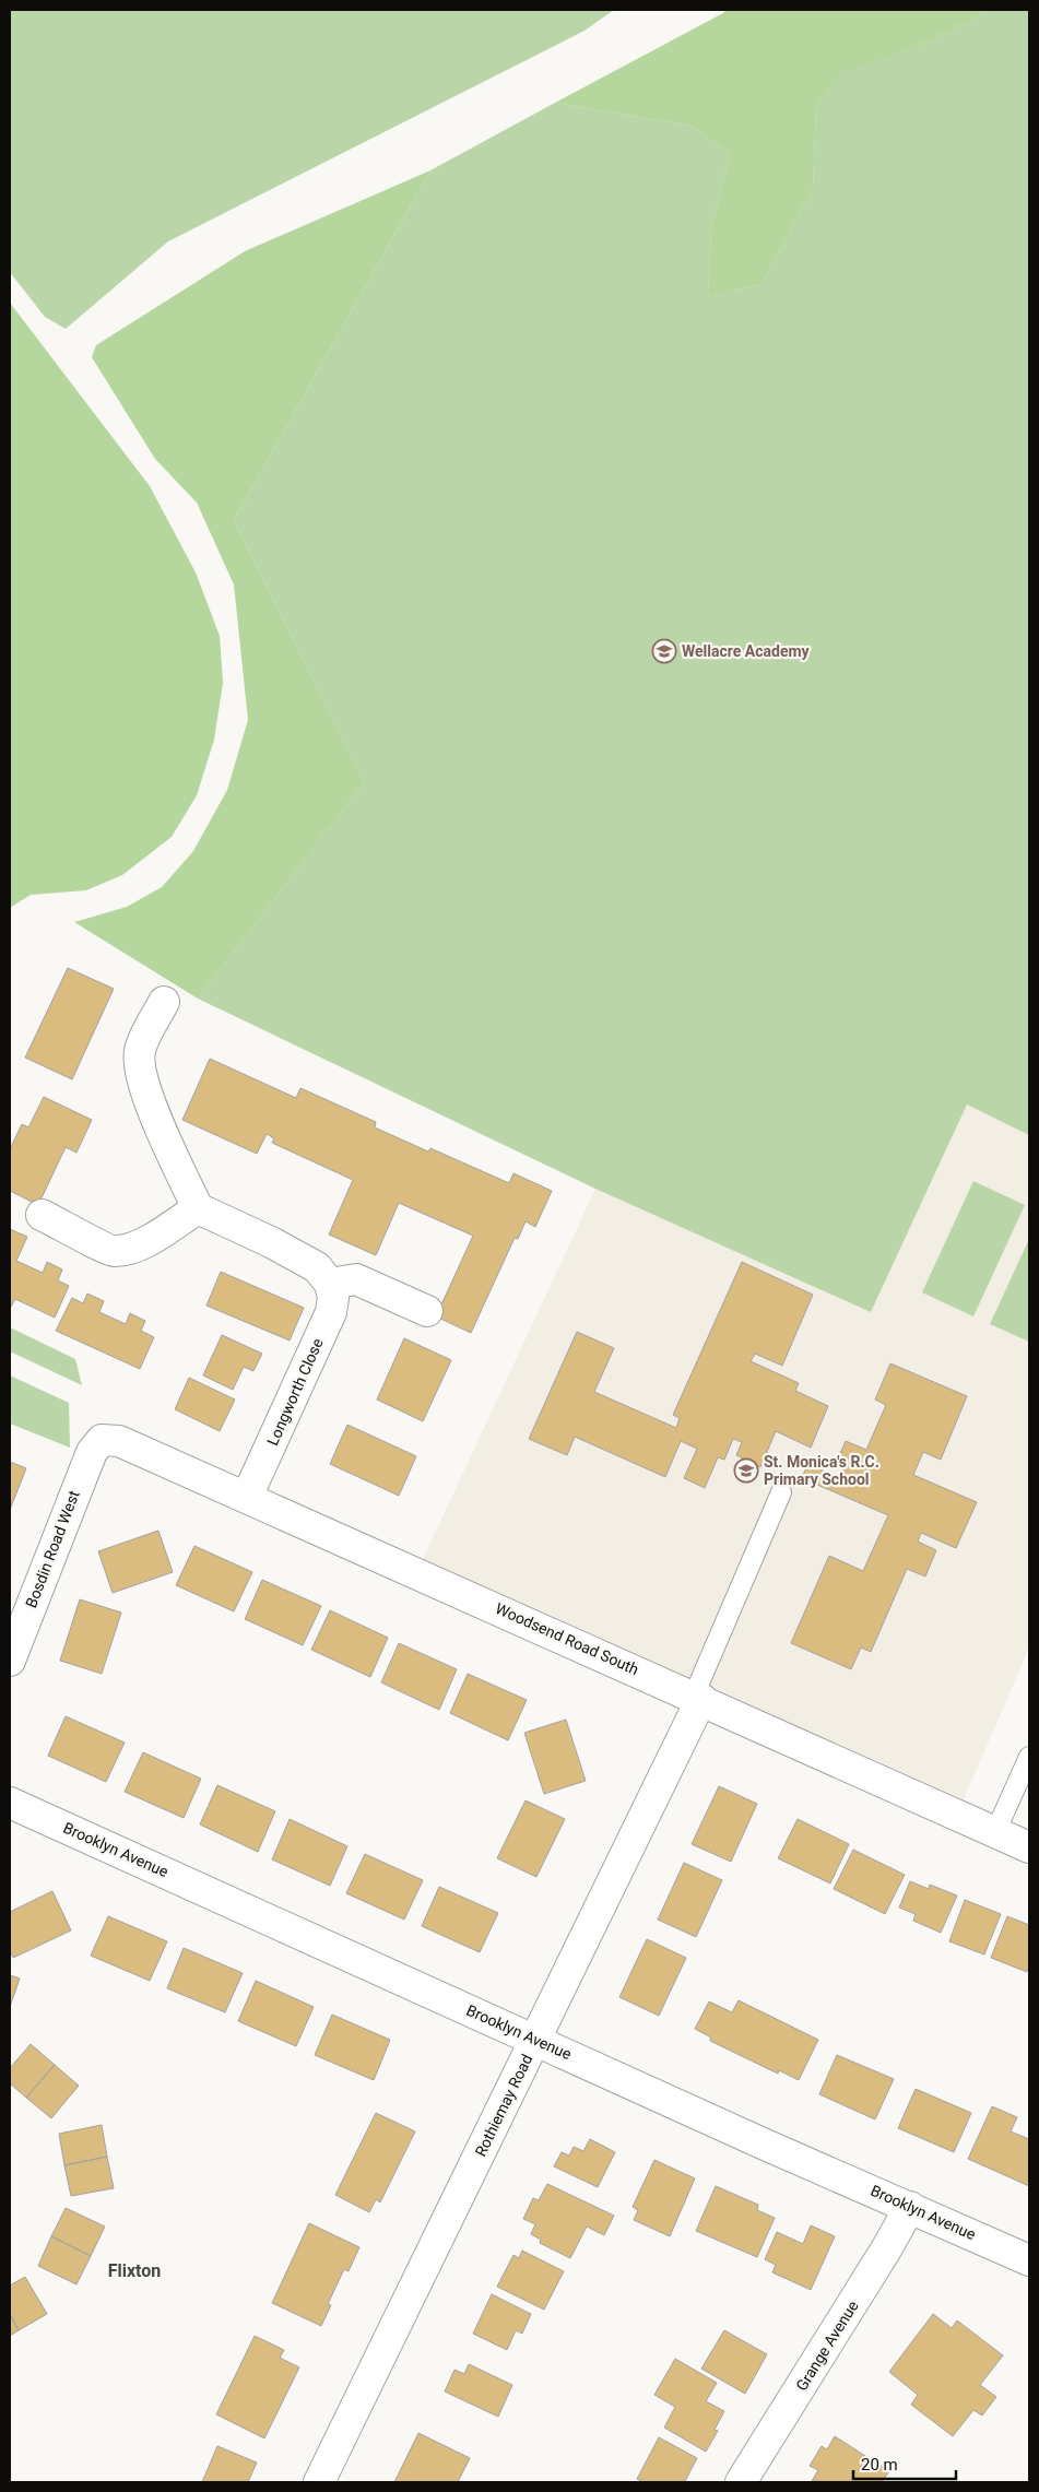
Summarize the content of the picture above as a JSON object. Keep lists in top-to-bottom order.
{
  "streets": {
    "street": [
      "Longworth Close",
      "Bosdin Road West",
      "Woodsend Road South",
      "Brooklyn Avenue",
      "Rothiemay Road",
      "Grange Avenue"
    ]
  },
  "crossings": [
    ["Longworth Close", "Woodsend Road South"],
    ["Bosdin Road West", "Woodsend Road South"],
    ["Woodsend Road South", "Rothiemay Road"],
    ["Brooklyn Avenue", "Rothiemay Road"],
    ["Brooklyn Avenue", "Grange Avenue"]
  ],
  "districts": ["Flixton"],
  "places": {
    "school or university": ["Wellacre Academy", "St. Monica's R.C. Primary School"]
  },
  "scale_bar": "20 m"
}
